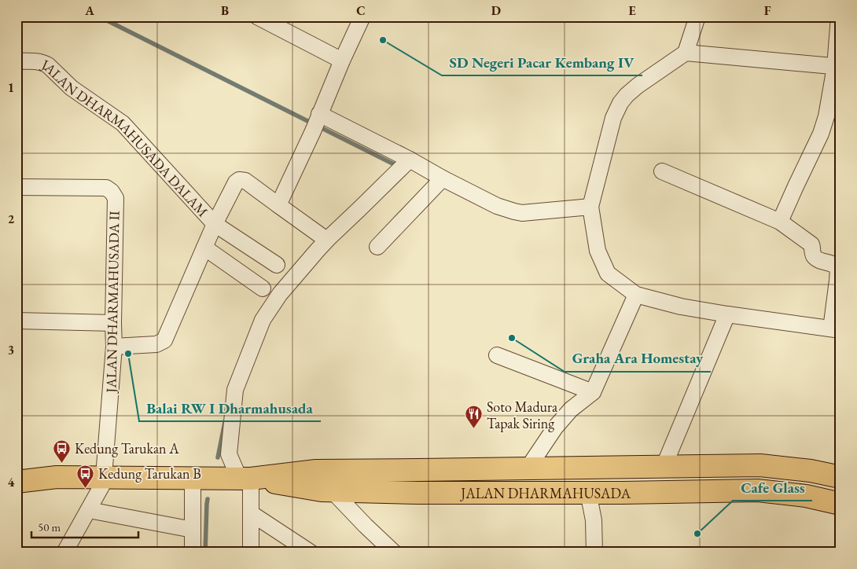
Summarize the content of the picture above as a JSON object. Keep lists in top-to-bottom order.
{
  "streets": {
    "main road": ["JALAN DHARMAHUSADA"],
    "street": ["JALAN DHARMAHUSADA DALAM", "JALAN DHARMAHUSADA II"]
  },
  "crossings": [
    ["JALAN DHARMAHUSADA II", "JALAN DHARMAHUSADA"]
  ],
  "places": {
    "other": [
      "SD Negeri Pacar Kembang IV",
      "Graha Ara Homestay",
      "Balai RW I Dharmahusada",
      "Cafe Glass"
    ],
    "restaurant": ["Soto Madura Tapak Siring"],
    "bus stop": ["Kedung Tarukan A", "Kedung Tarukan B"]
  },
  "scale_bar": "50 m",
  "grid": {
    "columns": [
      "A",
      "B",
      "C",
      "D",
      "E",
      "F"
    ],
    "rows": [
      "1",
      "2",
      "3",
      "4"
    ]
  }
}
